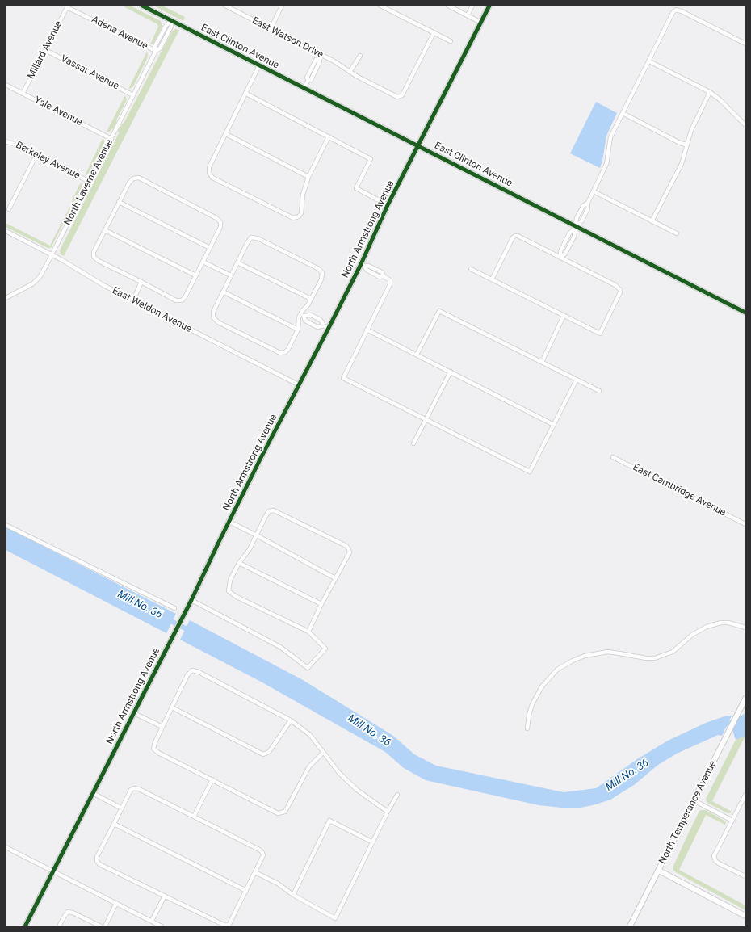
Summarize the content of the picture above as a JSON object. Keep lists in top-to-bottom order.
{
  "streets": {
    "street": [
      "Adena Avenue",
      "East Watson Drive",
      "East Clinton Avenue",
      "Millard Avenue",
      "Vassar Avenue",
      "Yale Avenue",
      "Berkeley Avenue",
      "North Laverne Avenue",
      "North Armstrong Avenue",
      "East Weldon Avenue",
      "East Cambridge Avenue",
      "North Temperance Avenue"
    ]
  },
  "crossings": [
    ["Adena Avenue", "Millard Avenue"],
    ["Adena Avenue", "North Laverne Avenue"],
    ["East Clinton Avenue", "North Laverne Avenue"],
    ["East Clinton Avenue", "North Armstrong Avenue"],
    ["Millard Avenue", "Vassar Avenue"],
    ["Millard Avenue", "Yale Avenue"],
    ["Vassar Avenue", "North Laverne Avenue"],
    ["Yale Avenue", "North Laverne Avenue"],
    ["Berkeley Avenue", "North Laverne Avenue"],
    ["North Laverne Avenue", "East Weldon Avenue"],
    ["North Armstrong Avenue", "East Weldon Avenue"]
  ],
  "water": ["Mill No. 36"]
}
